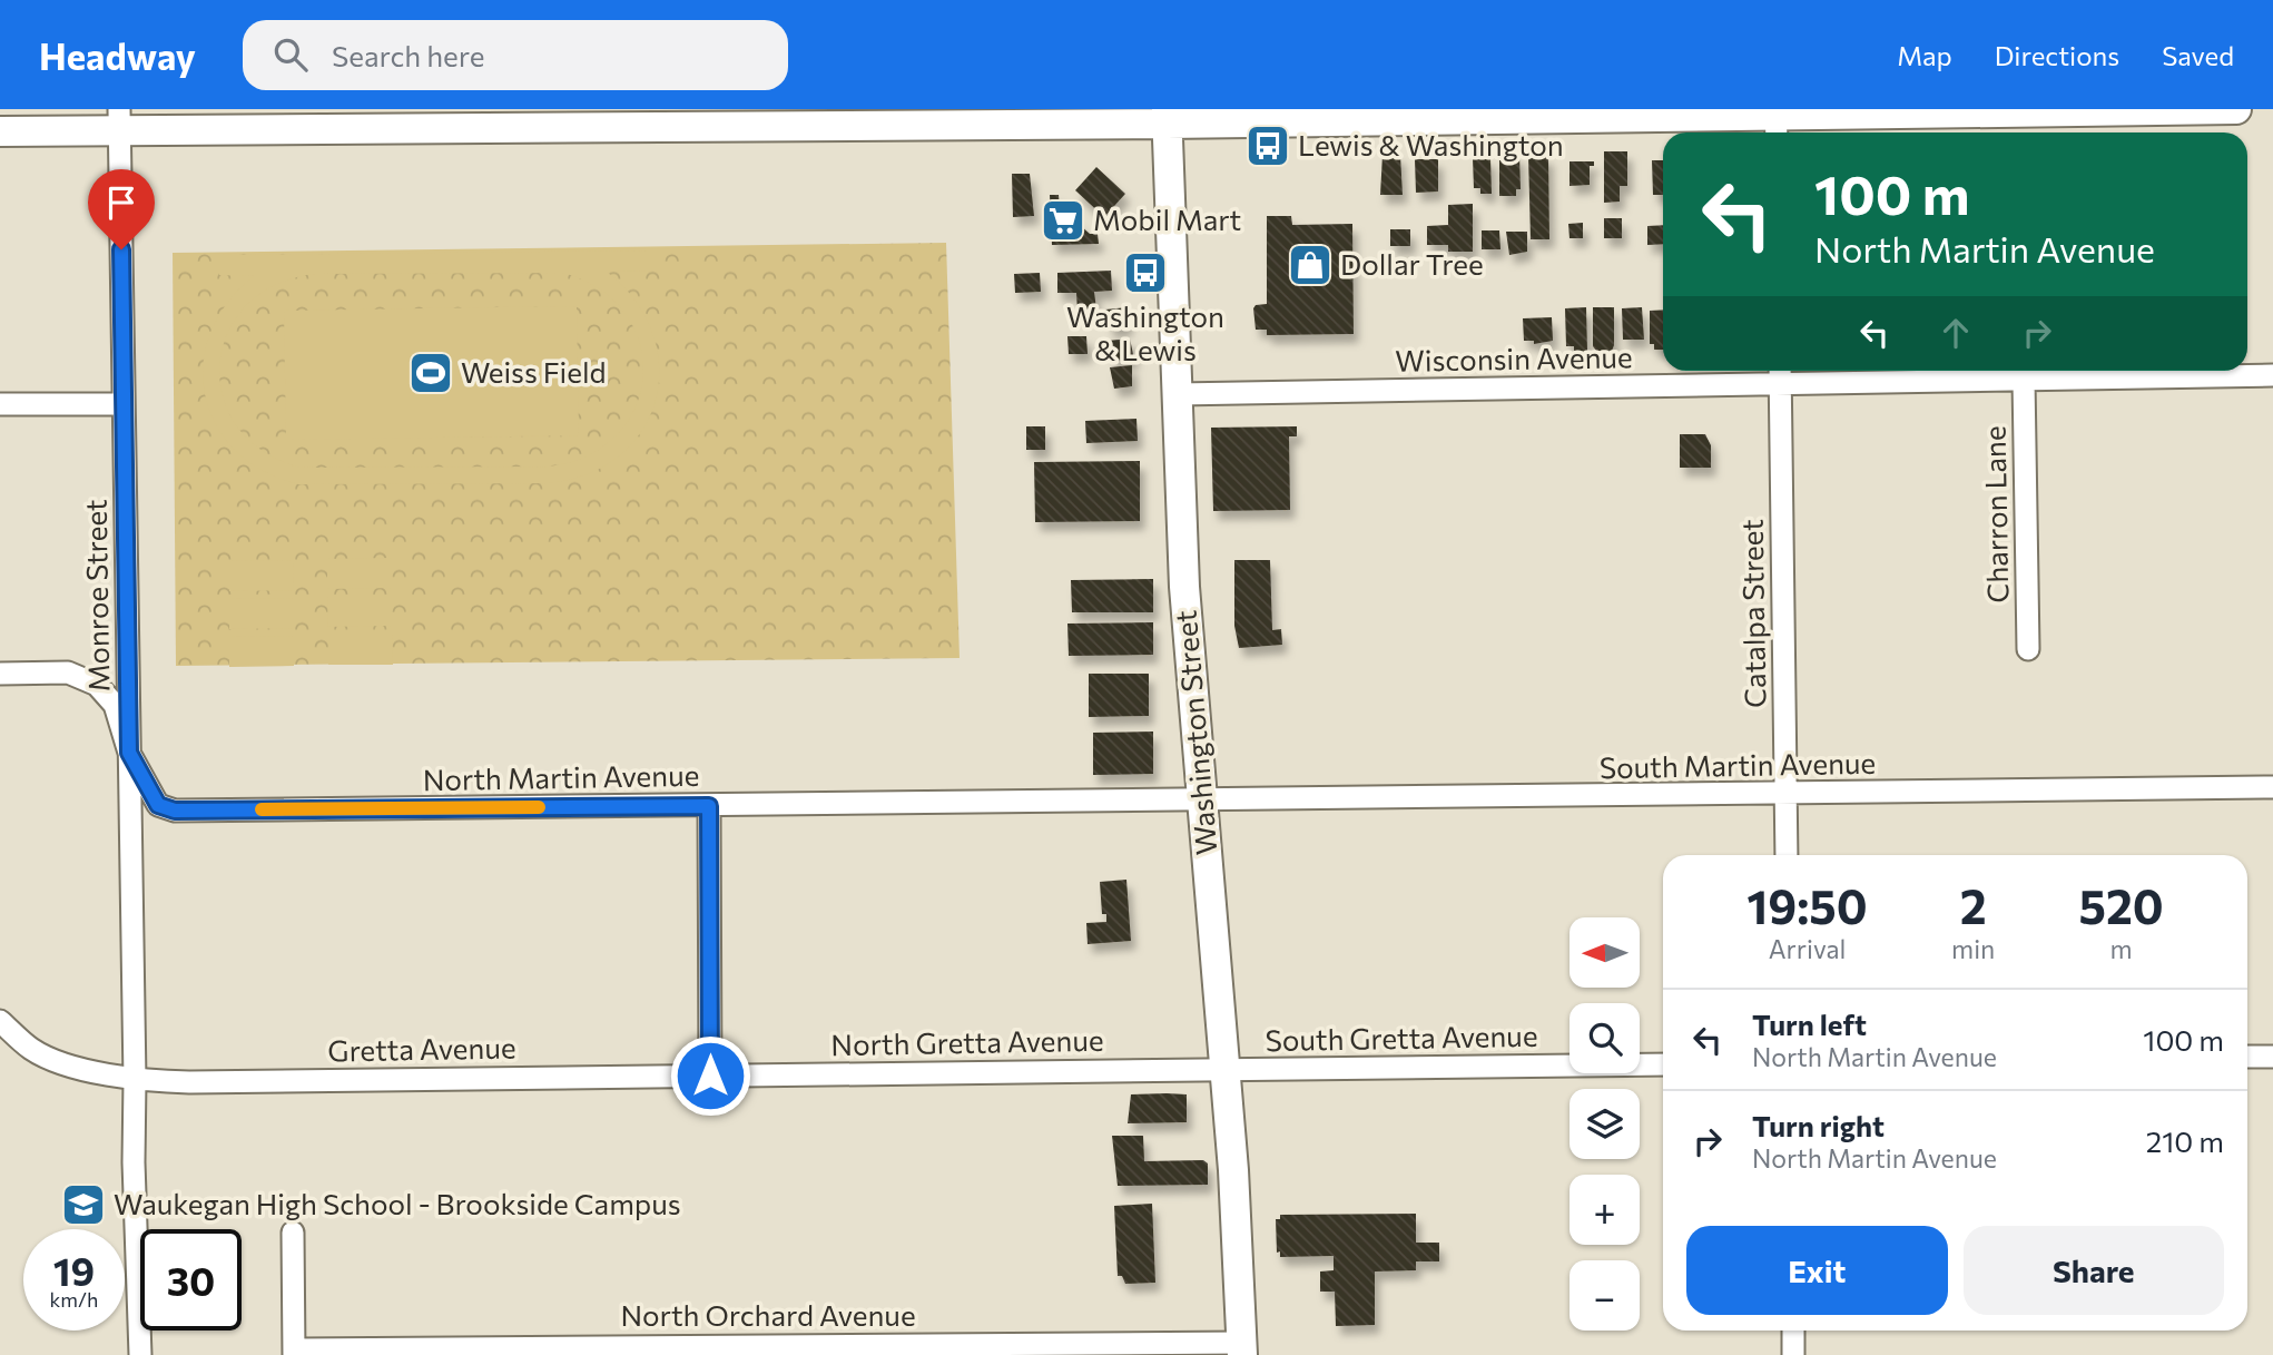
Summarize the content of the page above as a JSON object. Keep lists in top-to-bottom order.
{
  "streets": {
    "main road": ["Washington Street"],
    "street": [
      "Wisconsin Avenue",
      "Charron Lane",
      "Monroe Street",
      "Catalpa Street",
      "South Martin Avenue",
      "North Martin Avenue",
      "South Gretta Avenue",
      "North Gretta Avenue",
      "Gretta Avenue",
      "North Orchard Avenue"
    ]
  },
  "crossings": [
    ["Wisconsin Avenue", "Charron Lane"],
    ["Wisconsin Avenue", "Catalpa Street"],
    ["Wisconsin Avenue", "Washington Street"],
    ["Monroe Street", "North Martin Avenue"],
    ["Monroe Street", "Gretta Avenue"],
    ["Catalpa Street", "South Martin Avenue"],
    ["Washington Street", "South Martin Avenue"],
    ["Washington Street", "North Martin Avenue"],
    ["Washington Street", "South Gretta Avenue"],
    ["Washington Street", "North Gretta Avenue"],
    ["Washington Street", "North Orchard Avenue"],
    ["South Martin Avenue", "North Martin Avenue"],
    ["South Gretta Avenue", "North Gretta Avenue"],
    ["North Gretta Avenue", "Gretta Avenue"]
  ],
  "places": {
    "bus stop": ["Lewis & Washington", "Washington & Lewis"],
    "supermarket": ["Mobil Mart"],
    "shop": ["Dollar Tree"],
    "sports": ["Weiss Field"],
    "school or university": ["Waukegan High School - Brookside Campus"]
  },
  "north": "left",
  "page": {
    "header": "Headway",
    "search": "Search here",
    "nav": ["Map", "Directions", "Saved"],
    "turn": ["100 m", "North Martin Avenue"],
    "eta": [
      "19:50",
      "Arrival",
      "2",
      "min",
      "520",
      "m"
    ],
    "map_buttons": ["+", "−"],
    "list": [
      {
        "name": "Turn left",
        "note": "North Martin Avenue",
        "value": "100 m"
      },
      {
        "name": "Turn right",
        "note": "North Martin Avenue",
        "value": "210 m"
      }
    ],
    "buttons": ["Exit", "Share"],
    "speed": "19 km/h",
    "limit": "30"
  }
}
